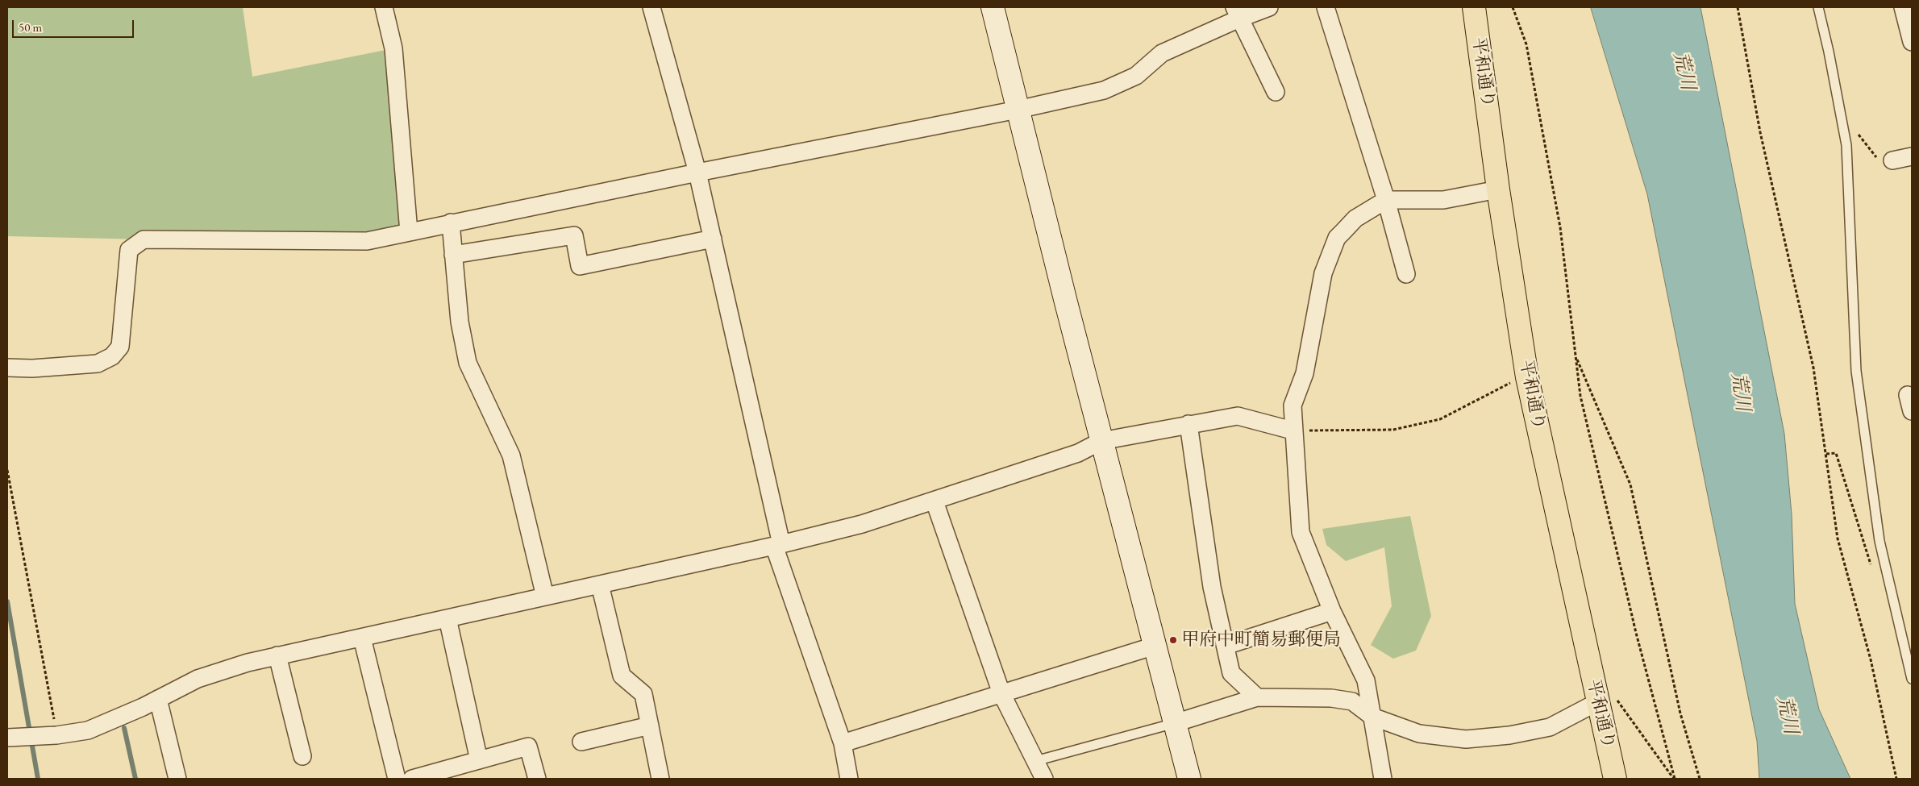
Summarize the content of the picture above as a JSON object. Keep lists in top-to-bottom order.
{
  "streets": {
    "highway": ["平和通り"]
  },
  "water": ["荒川"],
  "places": ["甲府中町簡易郵便局"],
  "scale_bar": "50 m"
}
